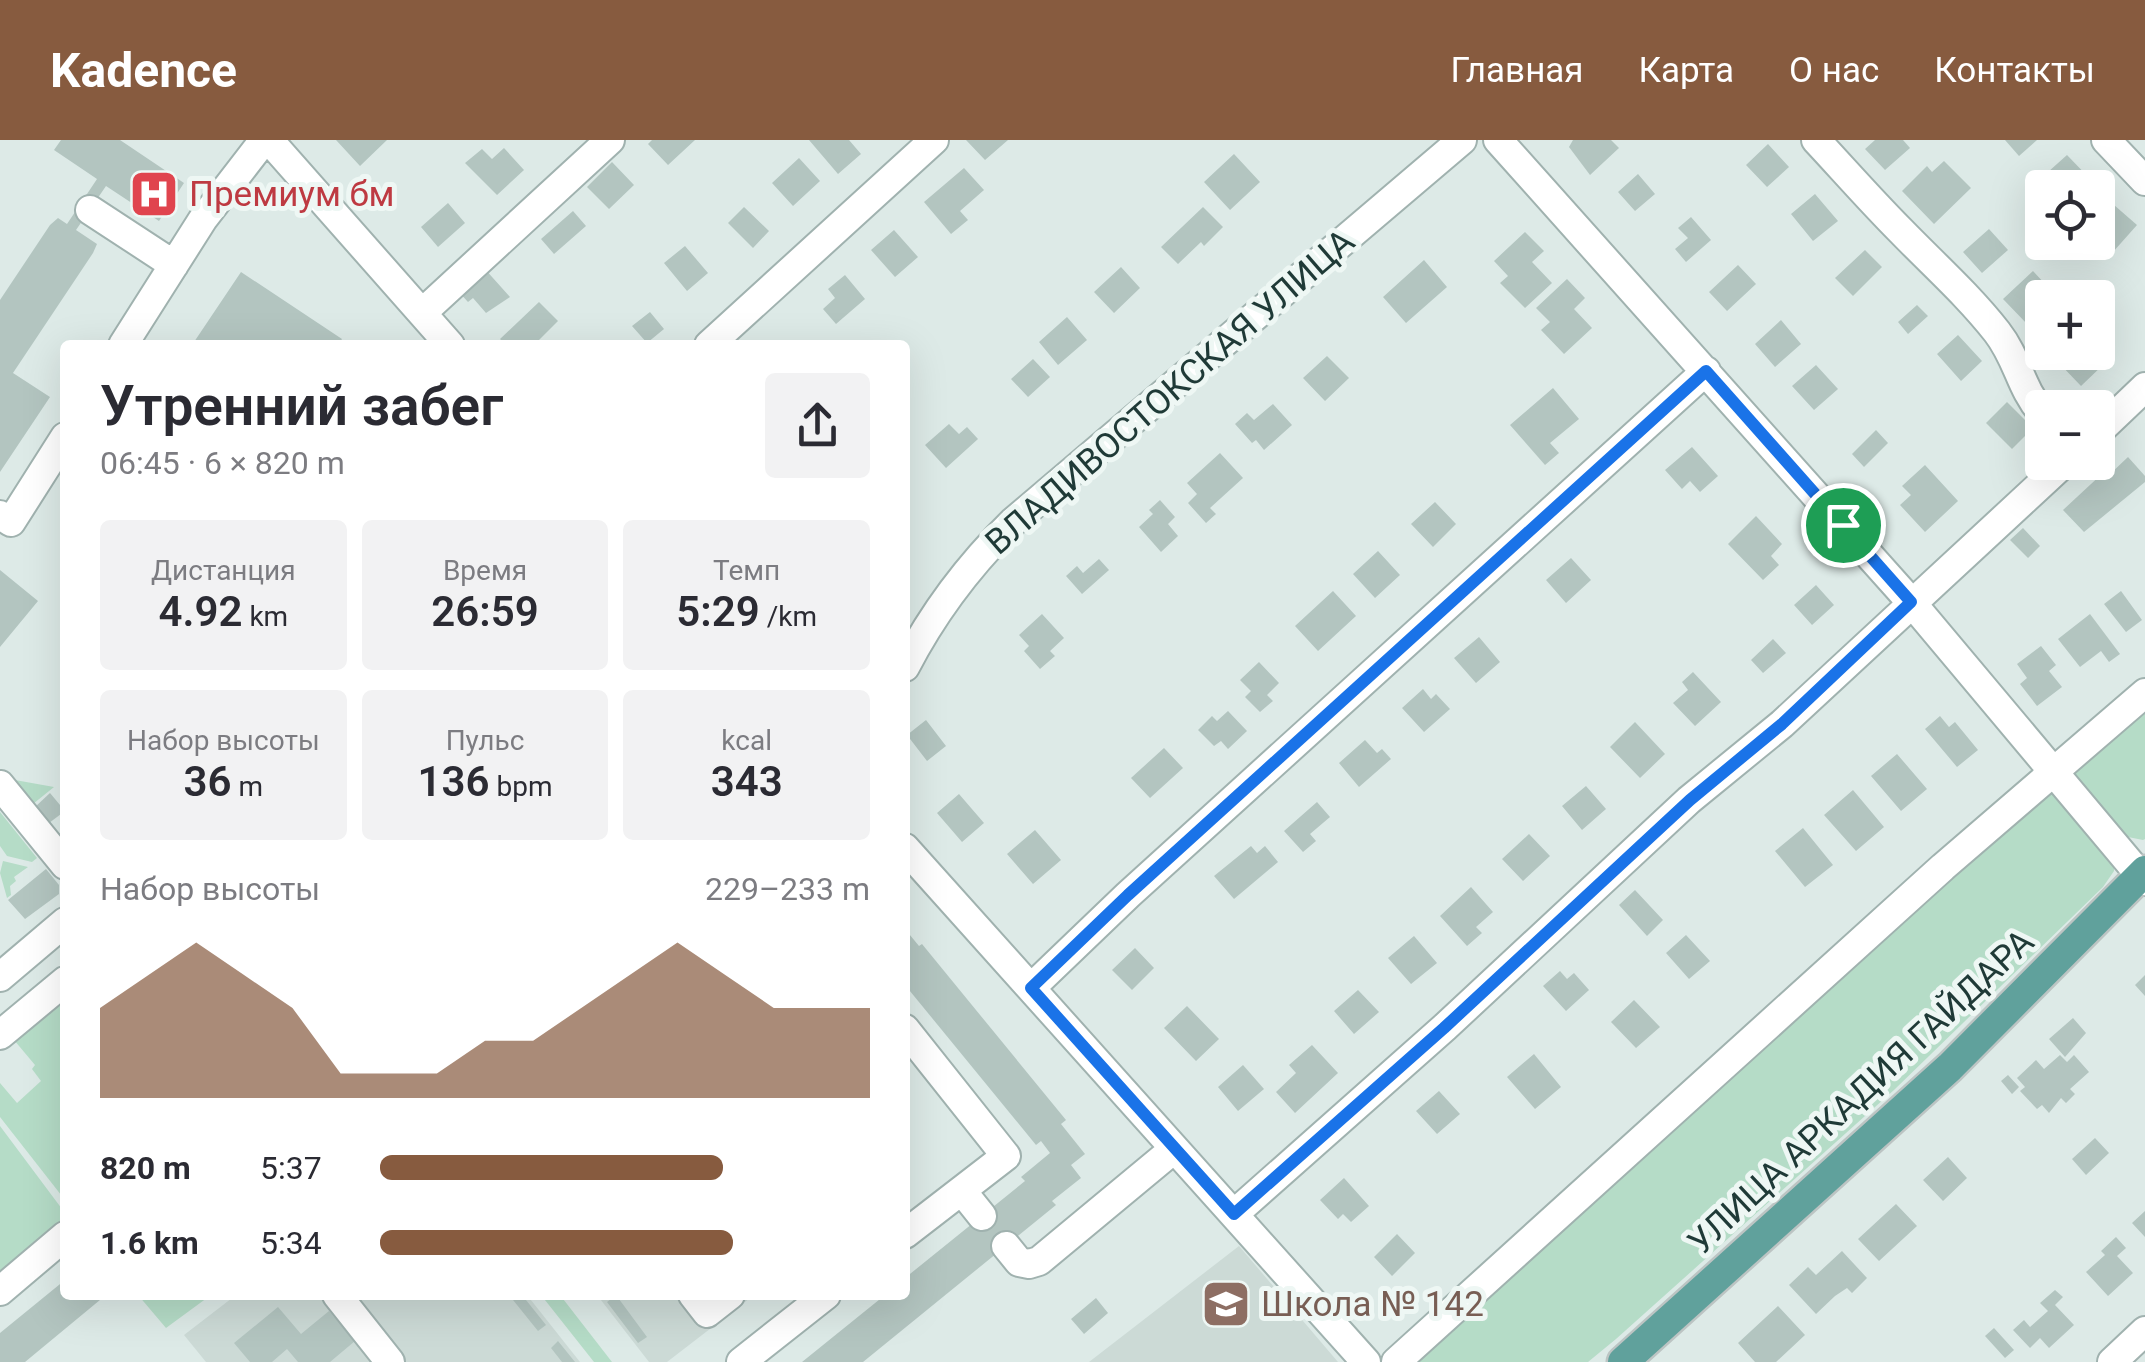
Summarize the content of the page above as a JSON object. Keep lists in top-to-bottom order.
{
  "streets": {
    "main road": ["УЛИЦА АРКАДИЯ ГАЙДАРА"],
    "street": ["ВЛАДИВОСТОКСКАЯ УЛИЦА"]
  },
  "places": {
    "hospital": ["Премиум бм"],
    "school or university": ["Школа № 142"]
  },
  "page": {
    "header": "Kadence",
    "nav": [
      "Главная",
      "Карта",
      "О нас",
      "Контакты"
    ],
    "map_buttons": ["+", "−"],
    "heading": ["Утренний забег", "06:45 · 6 × 820 m"],
    "stats": [
      ["Дистанция", "4.92 km"],
      ["Время", "26:59"],
      ["Темп", "5:29 /km"],
      ["Набор высоты", "36 m"],
      ["Пульс", "136 bpm"],
      ["kcal", "343"]
    ],
    "chart": ["Набор высоты", "229–233 m"],
    "list": [
      {
        "name": "820 m",
        "note": "5:37"
      },
      {
        "name": "1.6 km",
        "note": "5:34"
      }
    ]
  }
}
